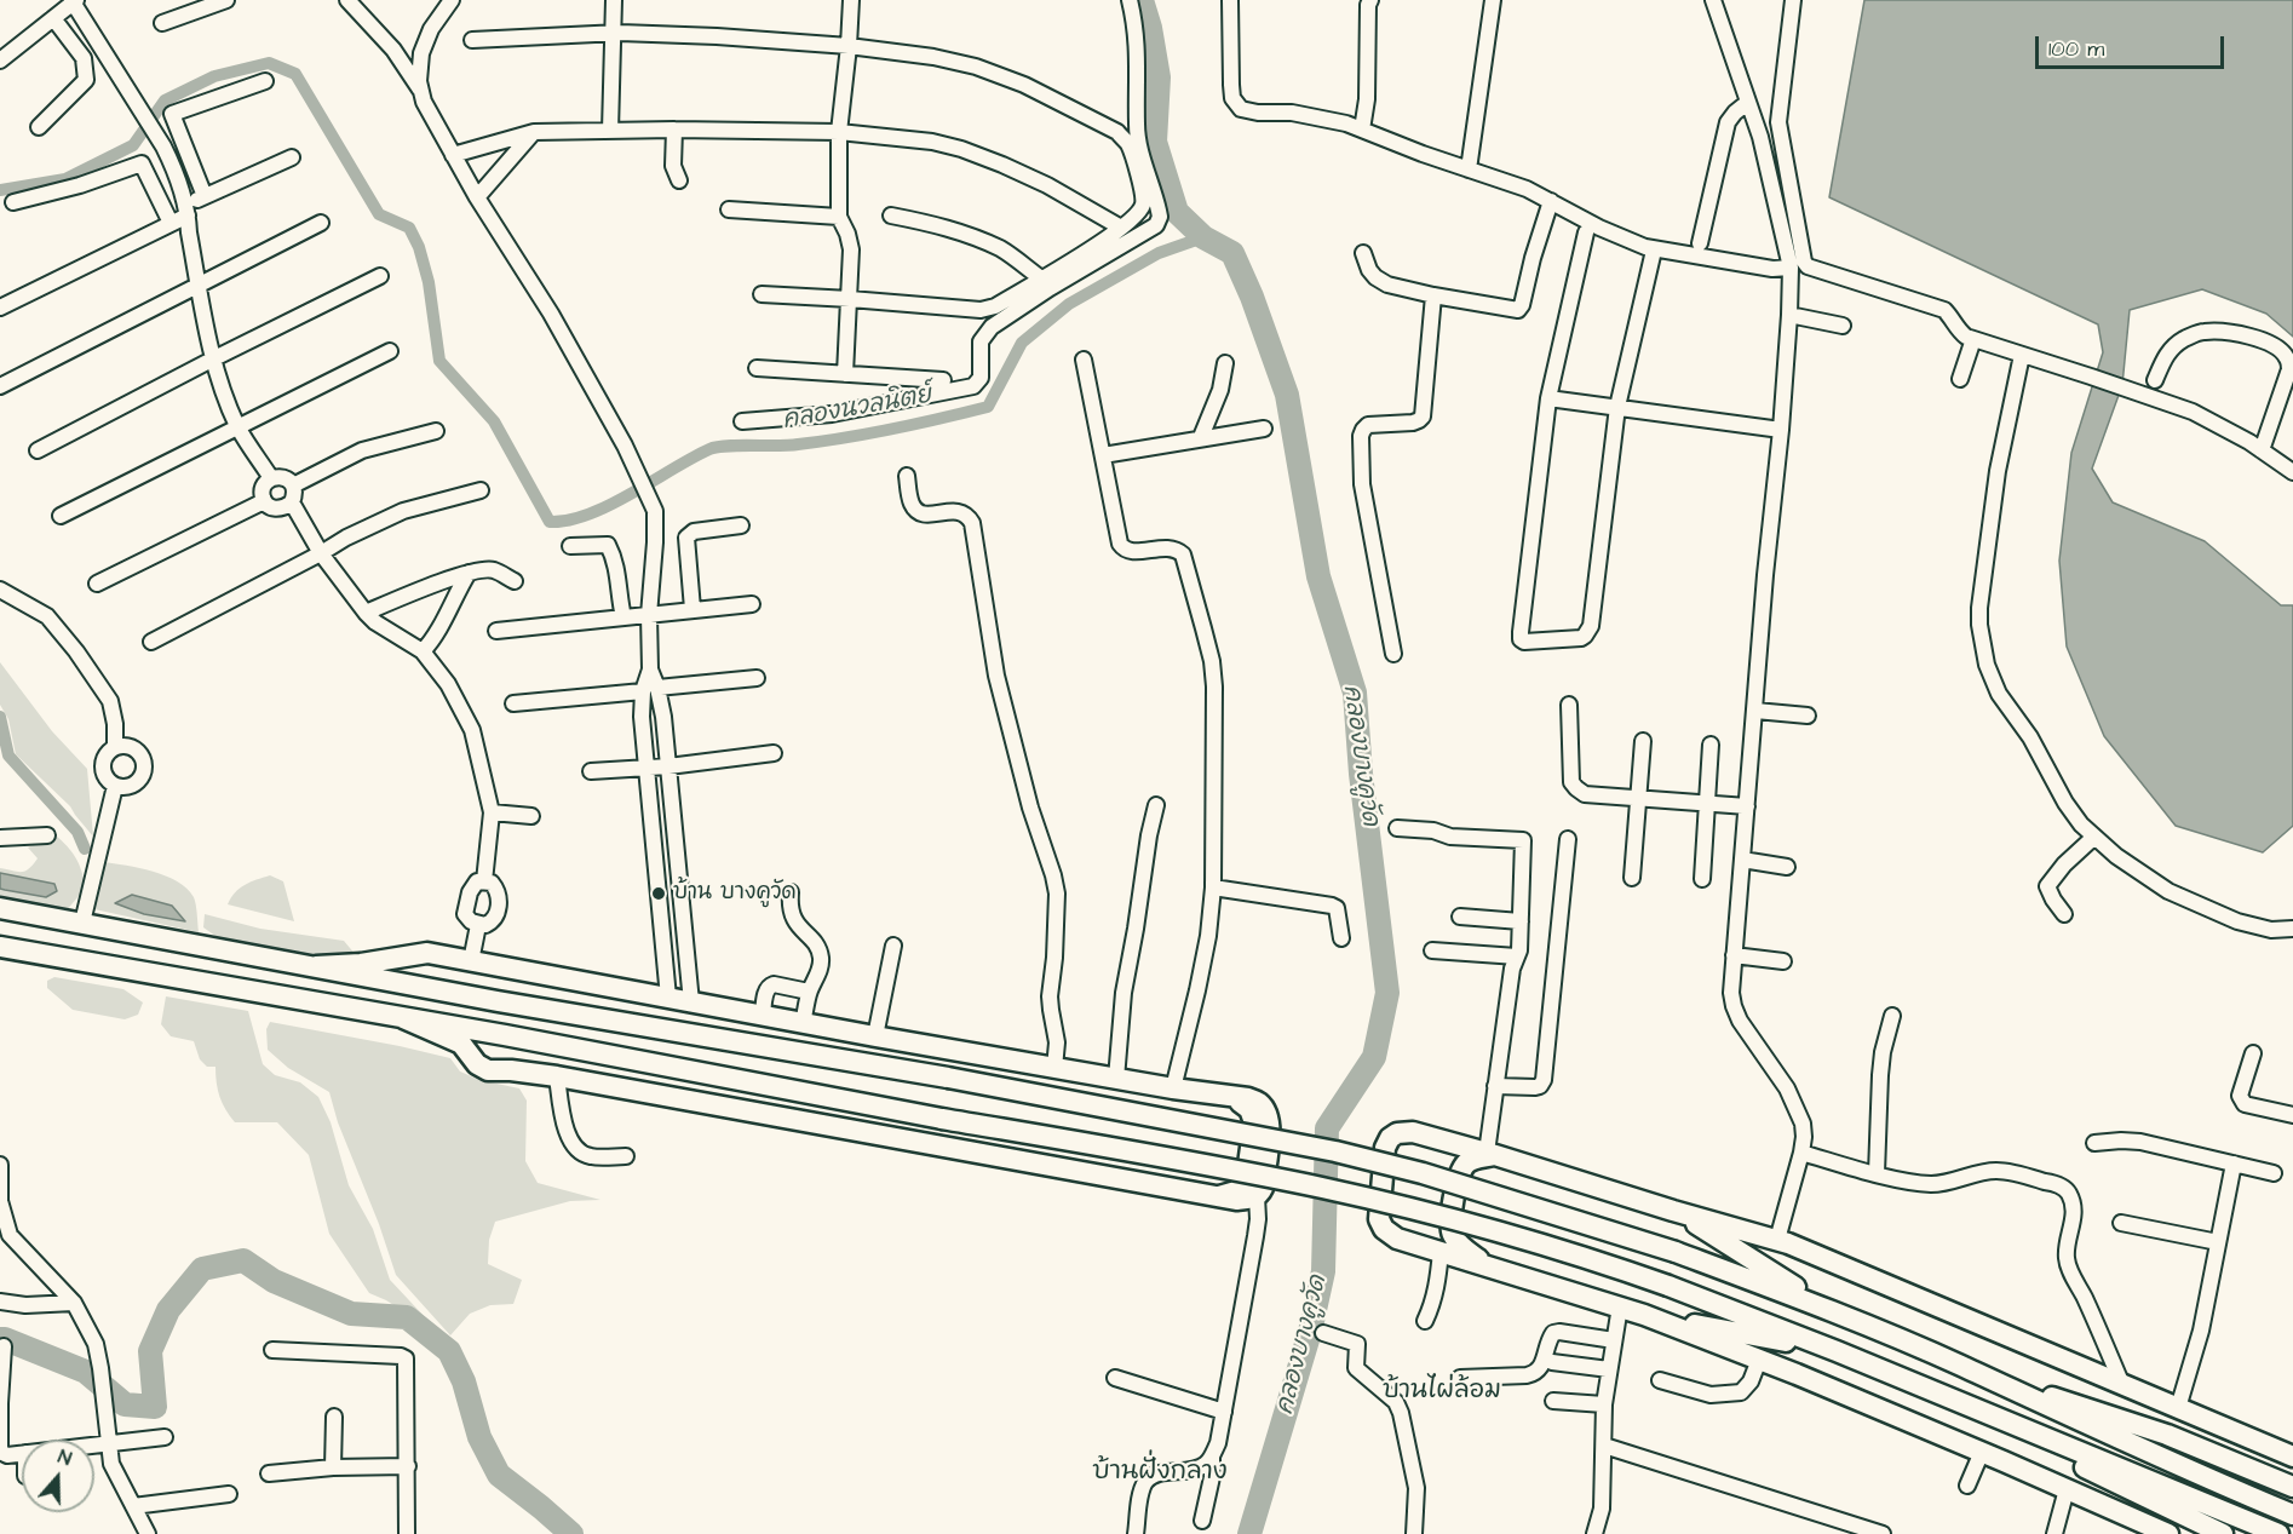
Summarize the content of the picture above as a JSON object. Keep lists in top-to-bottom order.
{
  "districts": ["บ้านไผ่ล้อม", "บ้านฝั่งกลาง"],
  "water": ["คลองนวลนิตย์", "คลองบางคูวัด"],
  "places": ["บ้าน บางคูวัด"],
  "scale_bar": "100 m",
  "north": "top"
}
